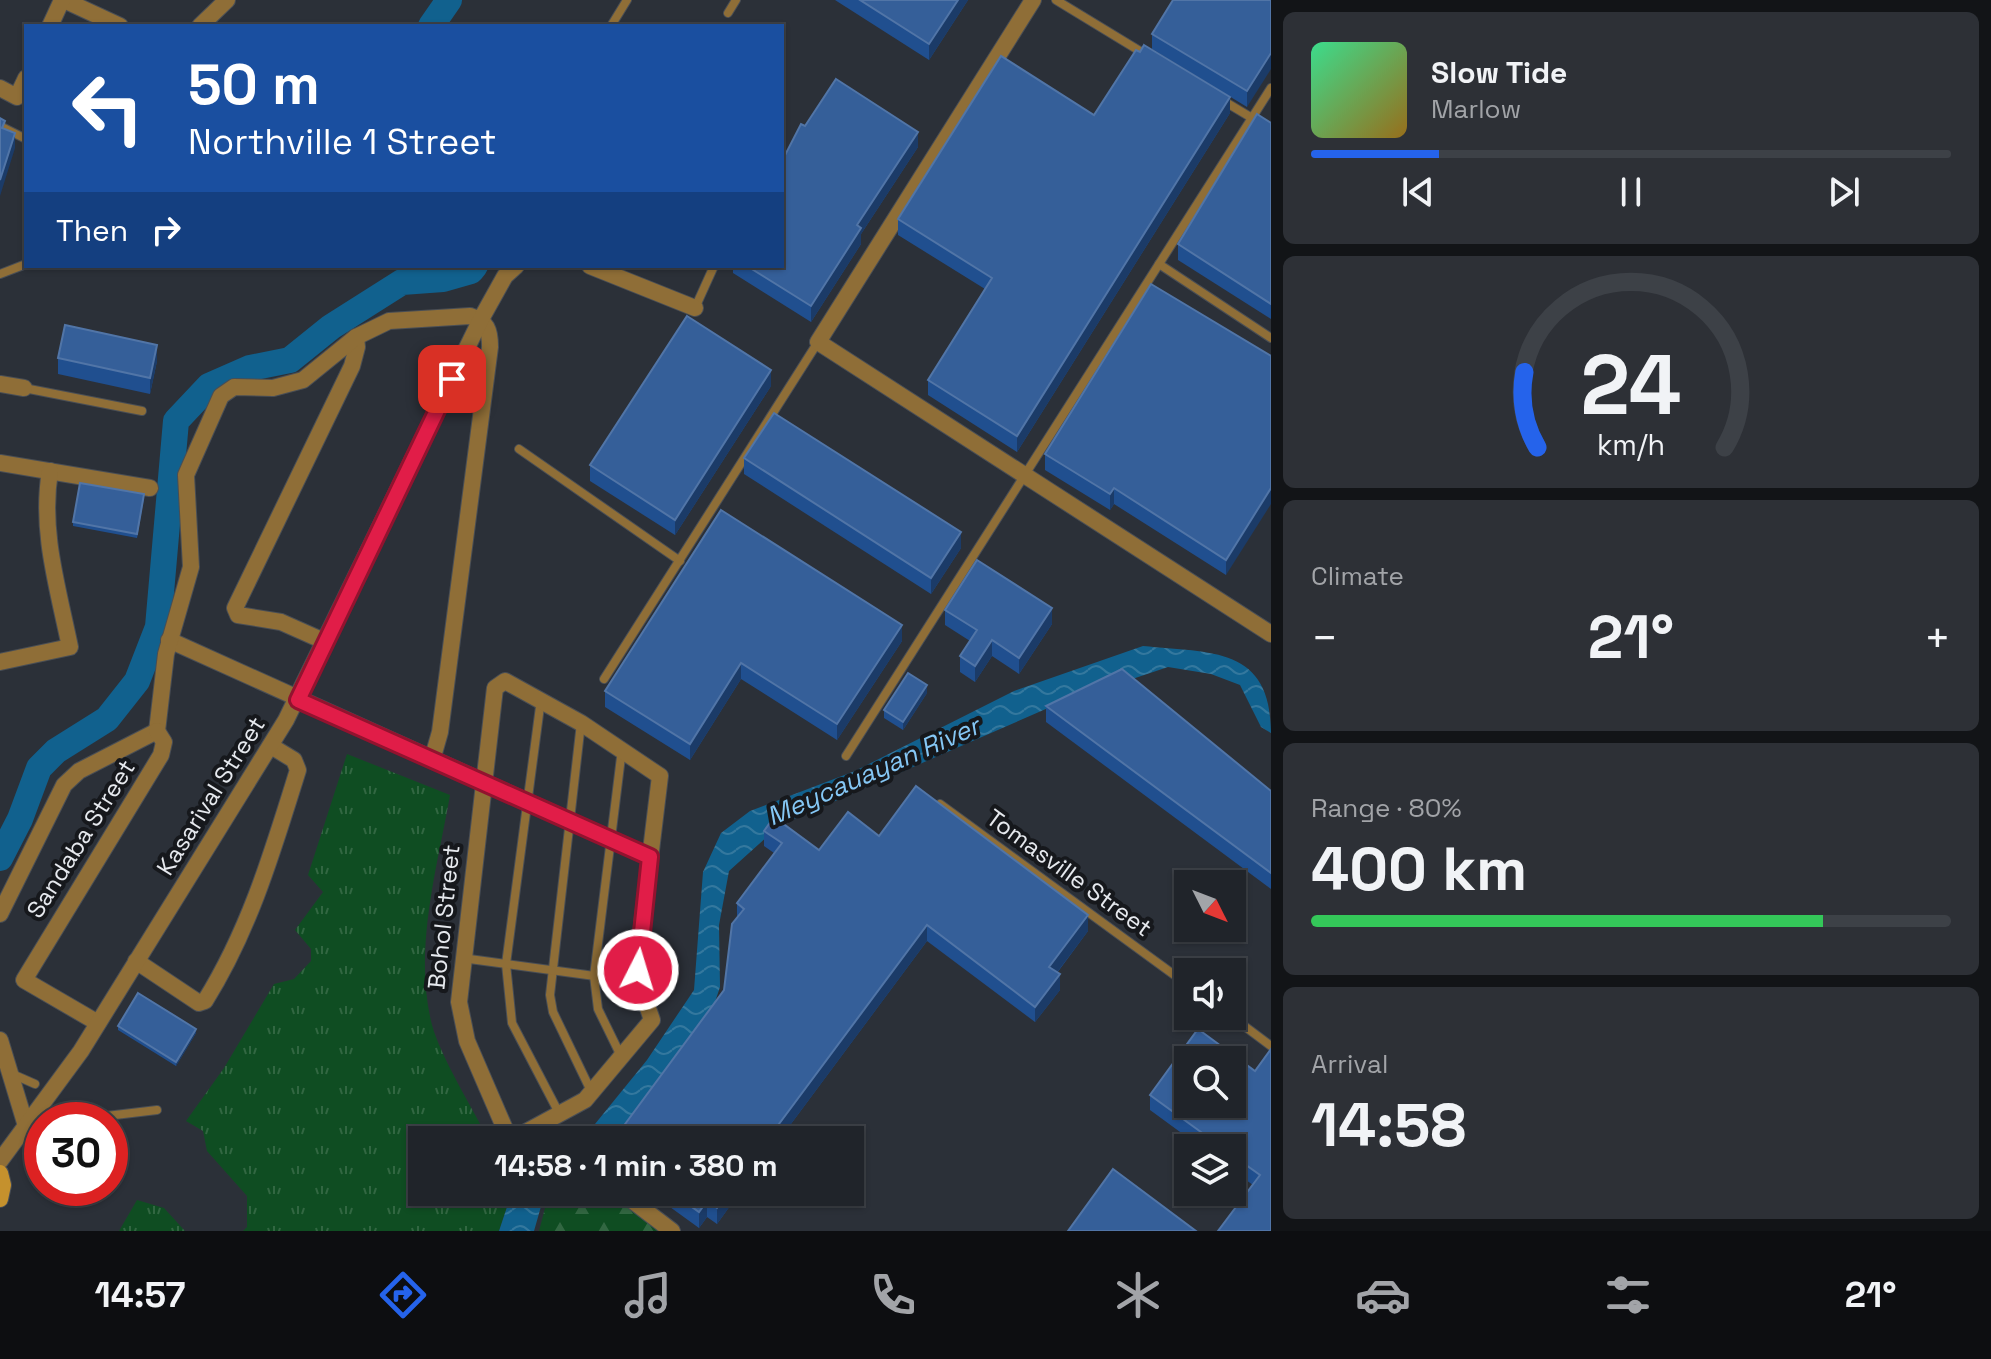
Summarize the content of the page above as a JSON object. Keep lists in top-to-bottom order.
{
  "streets": {
    "street": ["Kasarival Street", "Sandaba Street", "Bohol Street"],
    "lane": ["Tomasville Street"]
  },
  "crossings": [
    ["Kasarival Street", "Sandaba Street"]
  ],
  "water": ["Meycauayan River"],
  "north": "bottom right",
  "page": {
    "turn": ["50 m", "Northville 1 Street"],
    "song": ["Slow Tide", "Marlow"],
    "then": "Then",
    "tile": [
      "Climate",
      ["Range · 80%", "400 km"],
      ["Arrival", "14:58"]
    ],
    "heat": ["−", "21°", "+"],
    "limit": "30",
    "trip": "14:58 · 1 min · 380 m",
    "tabs": ["14:57", "21°"],
    "gauge": ["24", "km/h"]
  }
}
